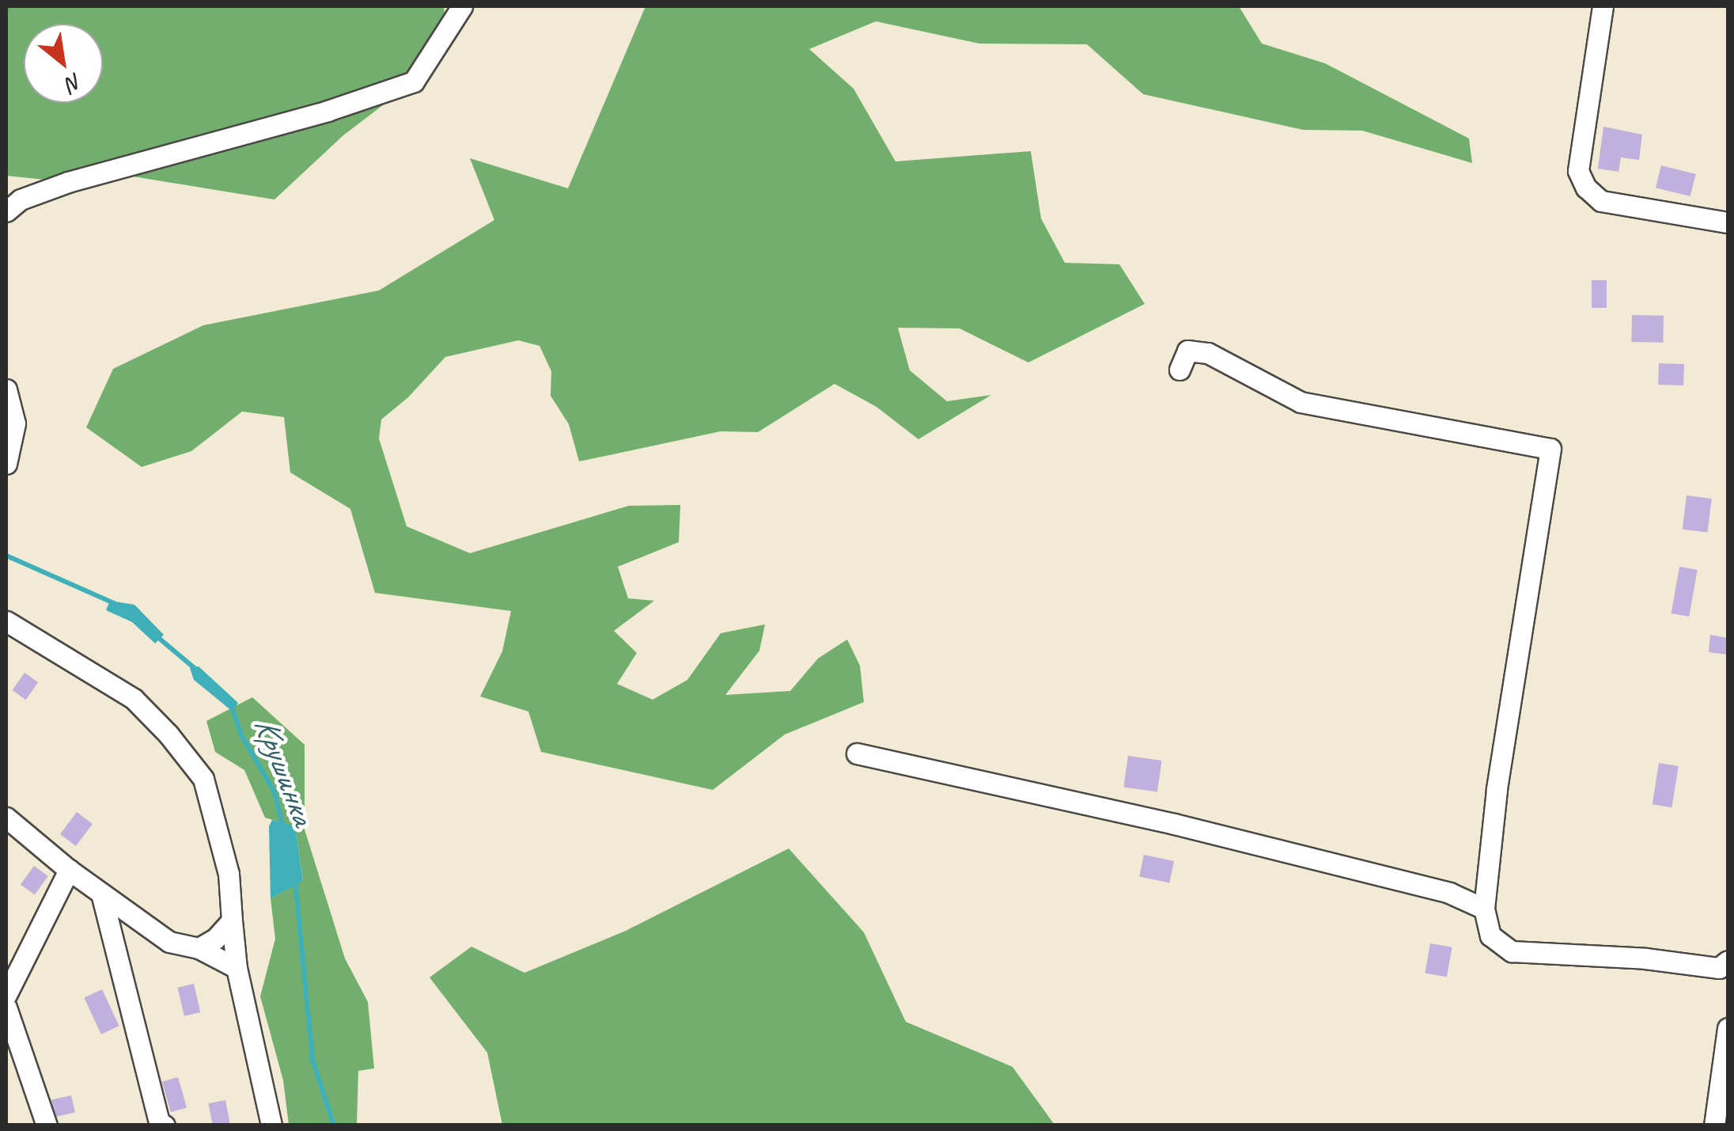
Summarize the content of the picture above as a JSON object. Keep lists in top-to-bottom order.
{
  "water": ["Крушинка"],
  "north": "bottom right"
}
